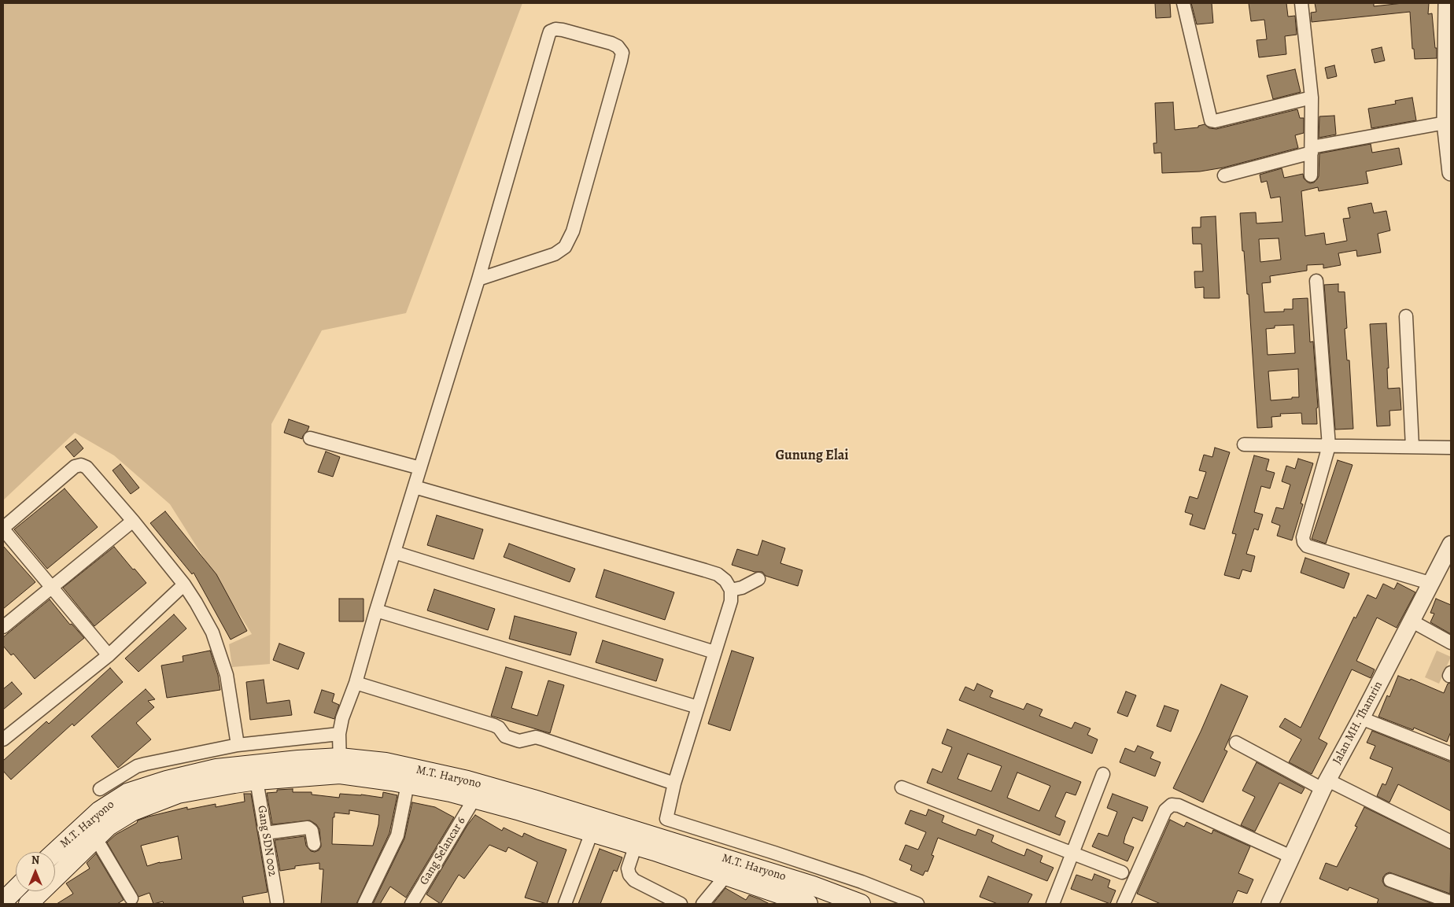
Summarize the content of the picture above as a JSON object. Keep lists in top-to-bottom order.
{
  "streets": {
    "main road": ["M.T. Haryono"],
    "street": ["Jalan MH. Thamrin", "Gang SDN 002", "Gang Selancar 6"]
  },
  "crossings": [
    ["M.T. Haryono", "Gang SDN 002"],
    ["M.T. Haryono", "Gang Selancar 6"]
  ],
  "districts": ["Gunung Elai"],
  "north": "top"
}
